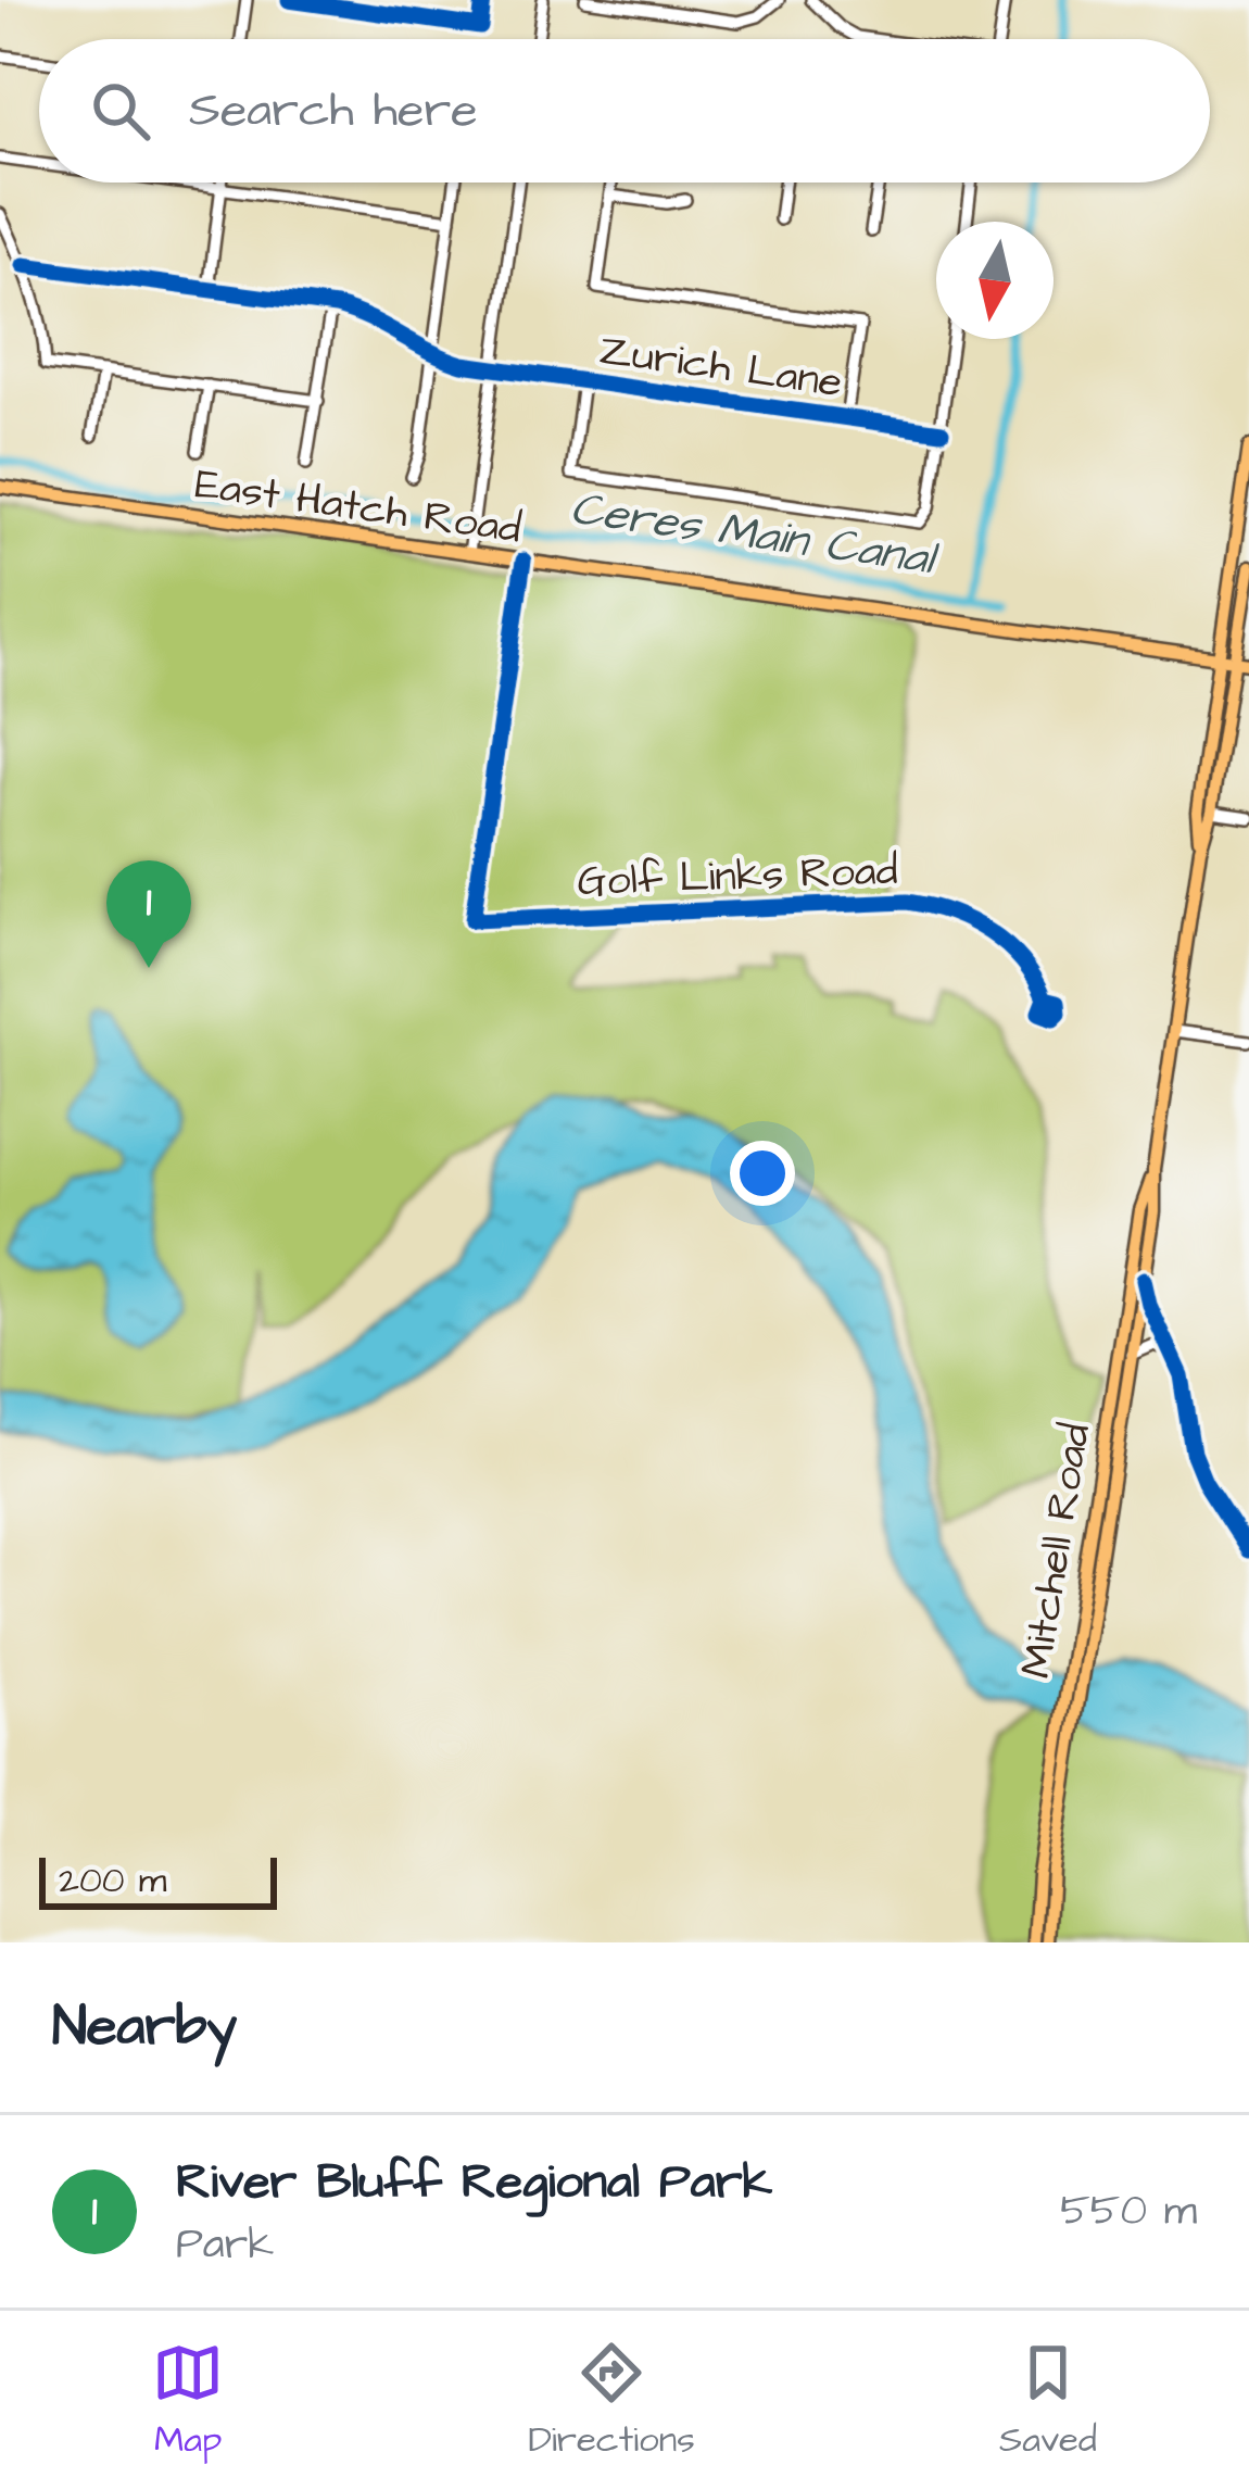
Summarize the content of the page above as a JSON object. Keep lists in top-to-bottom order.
{
  "streets": {
    "main road": ["East Hatch Road", "Mitchell Road"],
    "street": ["Zurich Lane", "Golf Links Road"]
  },
  "crossings": [
    ["East Hatch Road", "Golf Links Road"],
    ["East Hatch Road", "Mitchell Road"]
  ],
  "water": ["Ceres Main Canal"],
  "scale_bar": "200 m",
  "north": "bottom",
  "page": {
    "search": "Search here",
    "pins": "1",
    "scale": "200 m",
    "heading": "Nearby",
    "list": [
      {
        "mark": "1",
        "name": "River Bluff Regional Park",
        "note": "Park",
        "value": "550 m"
      }
    ],
    "nav": ["Map", "Directions", "Saved"]
  }
}
